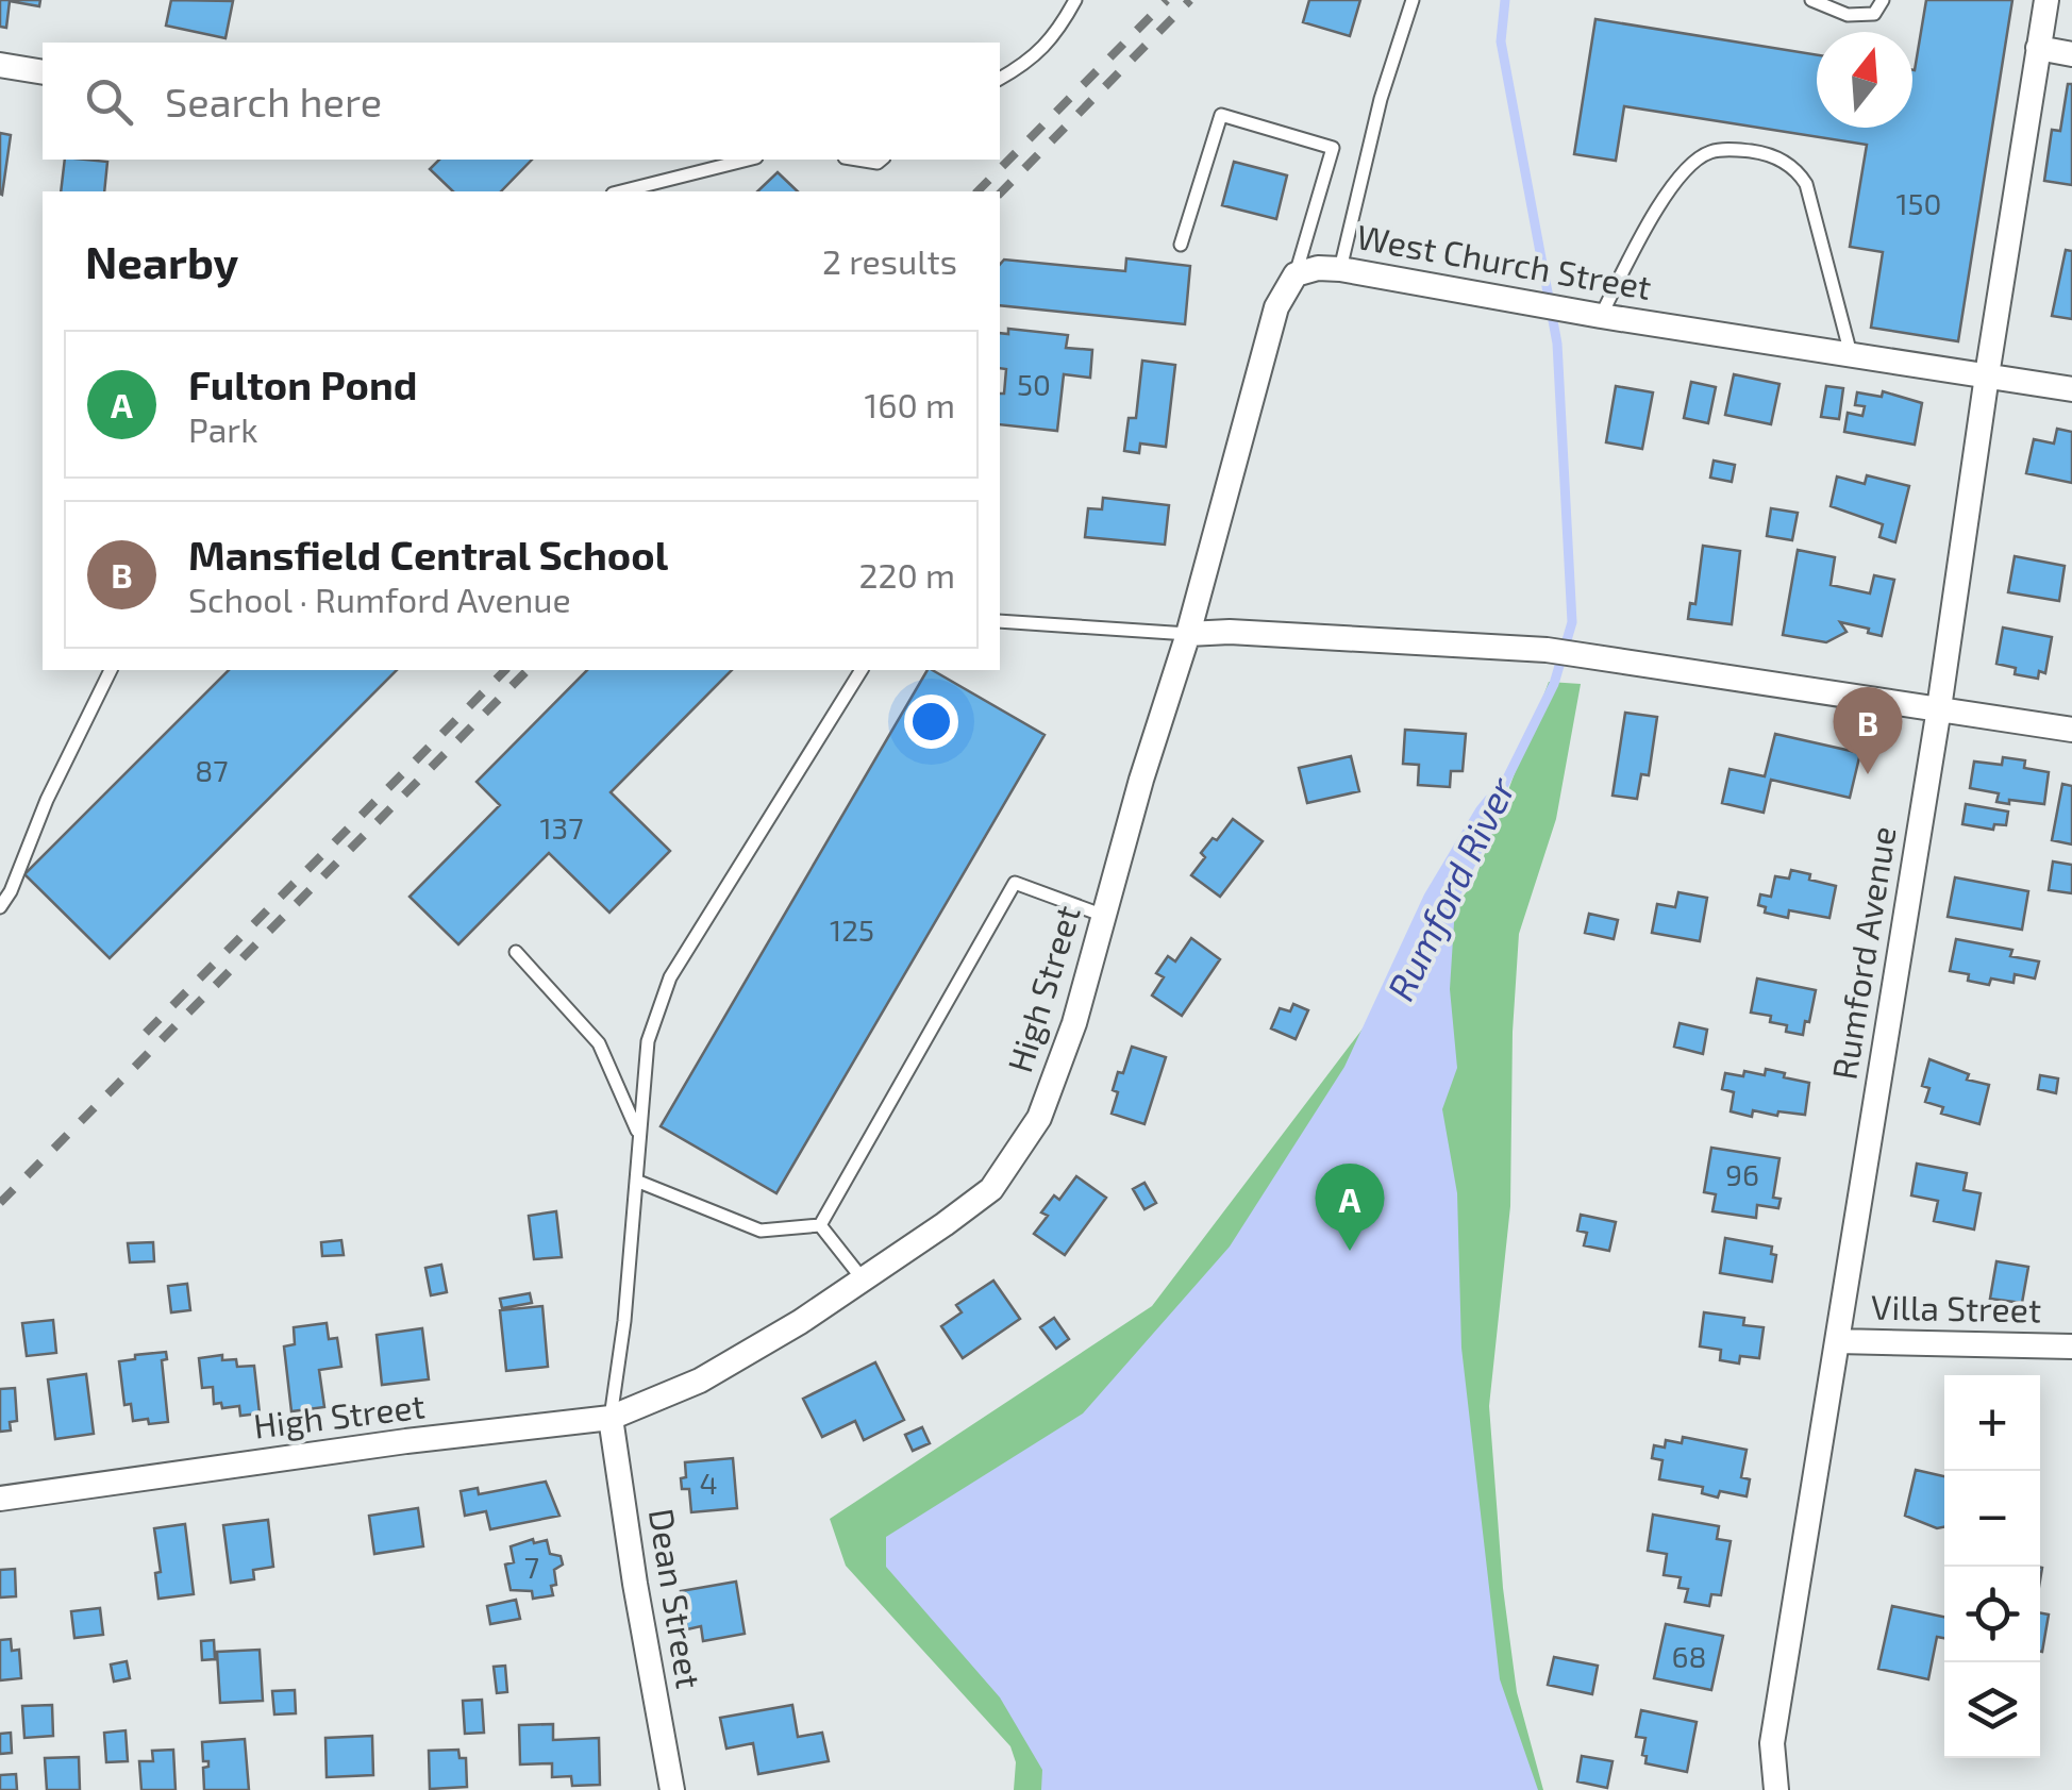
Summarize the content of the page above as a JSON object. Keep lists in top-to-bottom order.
{
  "streets": {
    "street": [
      "West Church Street",
      "Rumford Avenue",
      "High Street",
      "Villa Street",
      "Dean Street"
    ]
  },
  "crossings": [
    ["West Church Street", "Rumford Avenue"],
    ["Rumford Avenue", "Villa Street"],
    ["High Street", "Dean Street"]
  ],
  "water": ["Rumford River"],
  "house_numbers": [
    "150",
    "50",
    "87",
    "137",
    "125",
    "96",
    "4",
    "7",
    "68"
  ],
  "north": "top",
  "page": {
    "search": "Search here",
    "heading": ["Nearby", "2 results"],
    "list": [
      {
        "mark": "A",
        "name": "Fulton Pond",
        "note": "Park",
        "value": "160 m"
      },
      {
        "mark": "B",
        "name": "Mansfield Central School",
        "note": "School · Rumford Avenue",
        "value": "220 m"
      }
    ],
    "pins": ["B", "A"],
    "map_buttons": ["+", "−"]
  }
}
